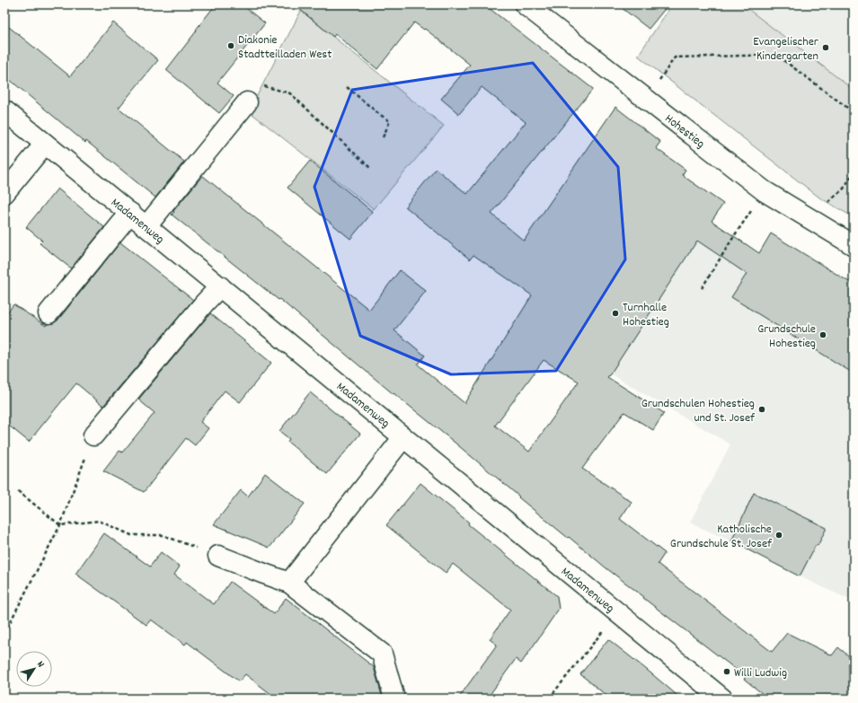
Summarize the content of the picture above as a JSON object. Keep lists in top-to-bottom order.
{
  "streets": {
    "street": ["Hohestieg", "Madamenweg"]
  },
  "places": [
    "Diakonie Stadtteilladen West",
    "Evangelischer Kindergarten",
    "Turnhalle Hohestieg",
    "Grundschule Hohestieg",
    "Grundschulen Hohestieg und St. Josef",
    "Katholische Grundschule St. Josef",
    "Willi Ludwig"
  ],
  "north": "top right"
}
